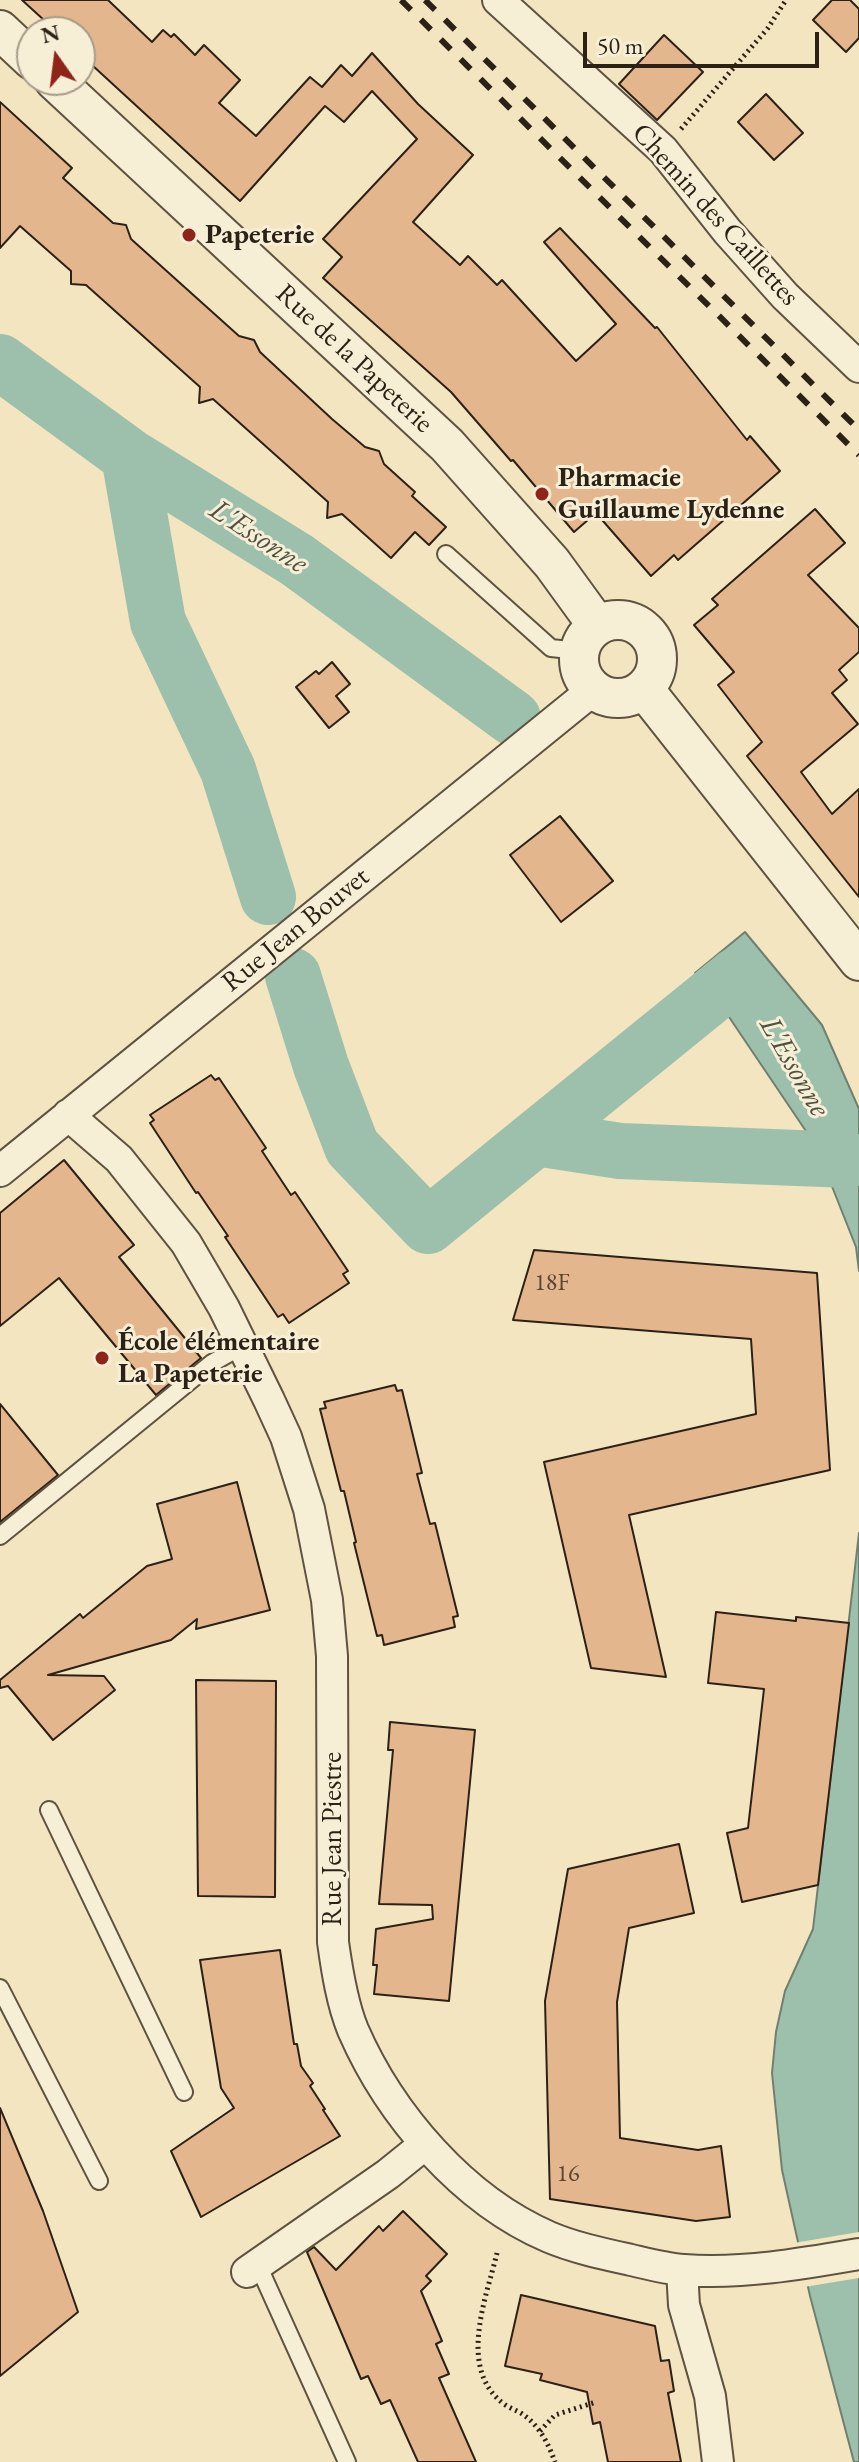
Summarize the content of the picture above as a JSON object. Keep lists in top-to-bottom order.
{
  "streets": {
    "street": [
      "Chemin des Caillettes",
      "Rue de la Papeterie",
      "Rue Jean Bouvet",
      "Rue Jean Piestre"
    ]
  },
  "crossings": [
    ["Rue de la Papeterie", "Rue Jean Bouvet"],
    ["Rue Jean Bouvet", "Rue Jean Piestre"]
  ],
  "water": ["L'Essonne"],
  "places": ["Papeterie", "Pharmacie Guillaume Lydenne", "École élémentaire La Papeterie"],
  "house_numbers": ["18F", "16"],
  "scale_bar": "50 m",
  "north": "top"
}
